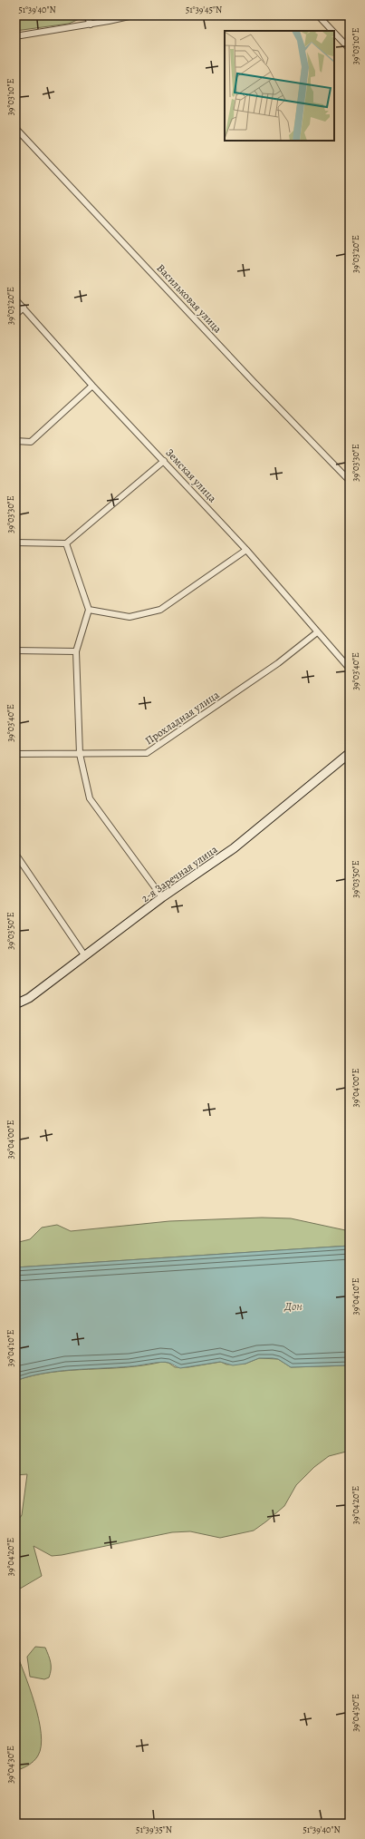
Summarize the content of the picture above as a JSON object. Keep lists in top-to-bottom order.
{
  "streets": {
    "street": [
      "Васильковая улица",
      "Земская улица",
      "Прохладная улица",
      "2-я Заречная улица"
    ]
  },
  "crossings": [
    ["Земская улица", "Прохладная улица"]
  ],
  "water": ["Дон"],
  "coordinates": [
    "51°39'40\"N",
    "51°39'45\"N",
    "39°03'10\"E",
    "39°03'20\"E",
    "39°03'30\"E",
    "39°03'40\"E",
    "39°03'50\"E",
    "39°04'00\"E",
    "39°04'10\"E",
    "39°04'20\"E",
    "39°04'30\"E",
    "51°39'35\"N"
  ]
}
